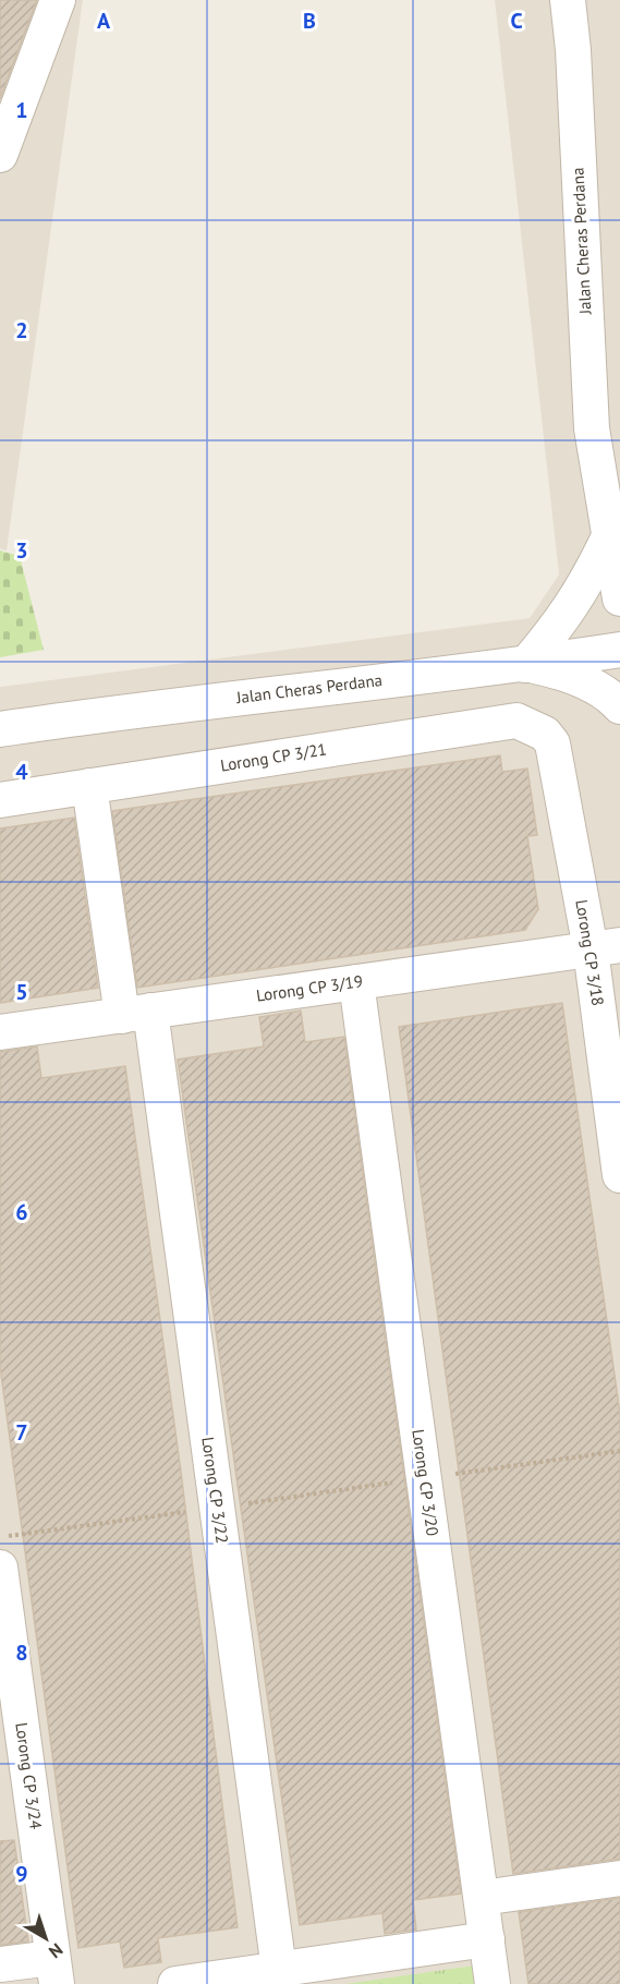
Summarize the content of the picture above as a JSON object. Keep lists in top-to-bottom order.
{
  "streets": {
    "street": [
      "Jalan Cheras Perdana",
      "Lorong CP 3/21",
      "Lorong CP 3/18",
      "Lorong CP 3/19",
      "Lorong CP 3/20",
      "Lorong CP 3/22",
      "Lorong CP 3/24"
    ]
  },
  "crossings": [
    ["Lorong CP 3/21", "Lorong CP 3/18"],
    ["Lorong CP 3/21", "Lorong CP 3/22"],
    ["Lorong CP 3/18", "Lorong CP 3/19"],
    ["Lorong CP 3/19", "Lorong CP 3/20"],
    ["Lorong CP 3/19", "Lorong CP 3/22"]
  ],
  "north": "bottom right",
  "grid": {
    "columns": ["A", "B", "C"],
    "rows": [
      "1",
      "2",
      "3",
      "4",
      "5",
      "6",
      "7",
      "8",
      "9"
    ]
  }
}
